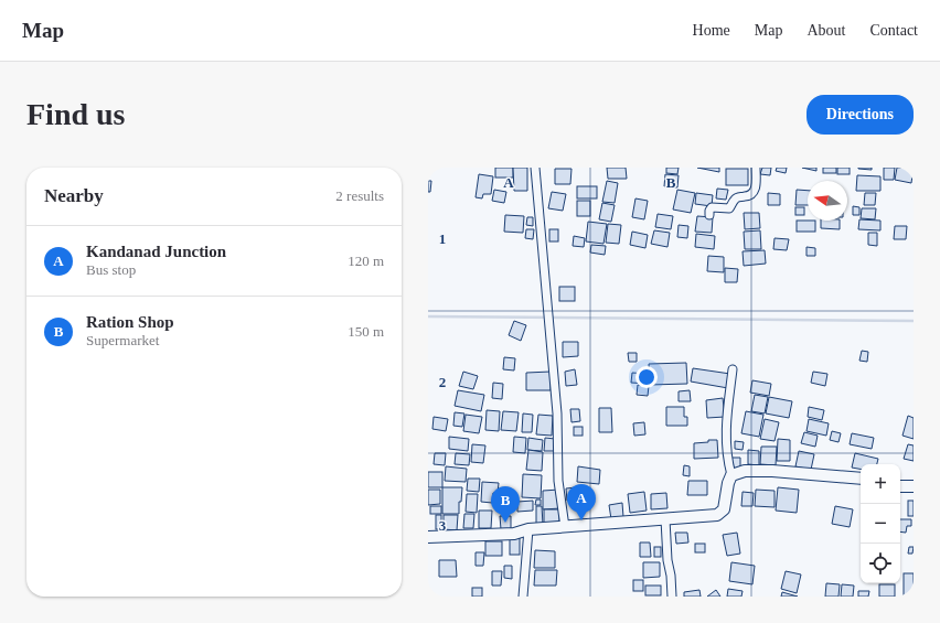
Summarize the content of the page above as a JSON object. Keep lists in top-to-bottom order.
{
  "north": "left",
  "page": {
    "header": "Map",
    "nav": [
      "Home",
      "Map",
      "About",
      "Contact"
    ],
    "buttons": "Directions",
    "title": "Find us",
    "heading": ["Nearby", "2 results"],
    "list": [
      {
        "mark": "A",
        "name": "Kandanad Junction",
        "note": "Bus stop",
        "value": "120 m"
      },
      {
        "mark": "B",
        "name": "Ration Shop",
        "note": "Supermarket",
        "value": "150 m"
      }
    ],
    "map_buttons": ["+", "−"],
    "pins": ["A", "B"]
  },
  "grid": {
    "columns": ["A", "B"],
    "rows": ["1", "2", "3"]
  }
}
